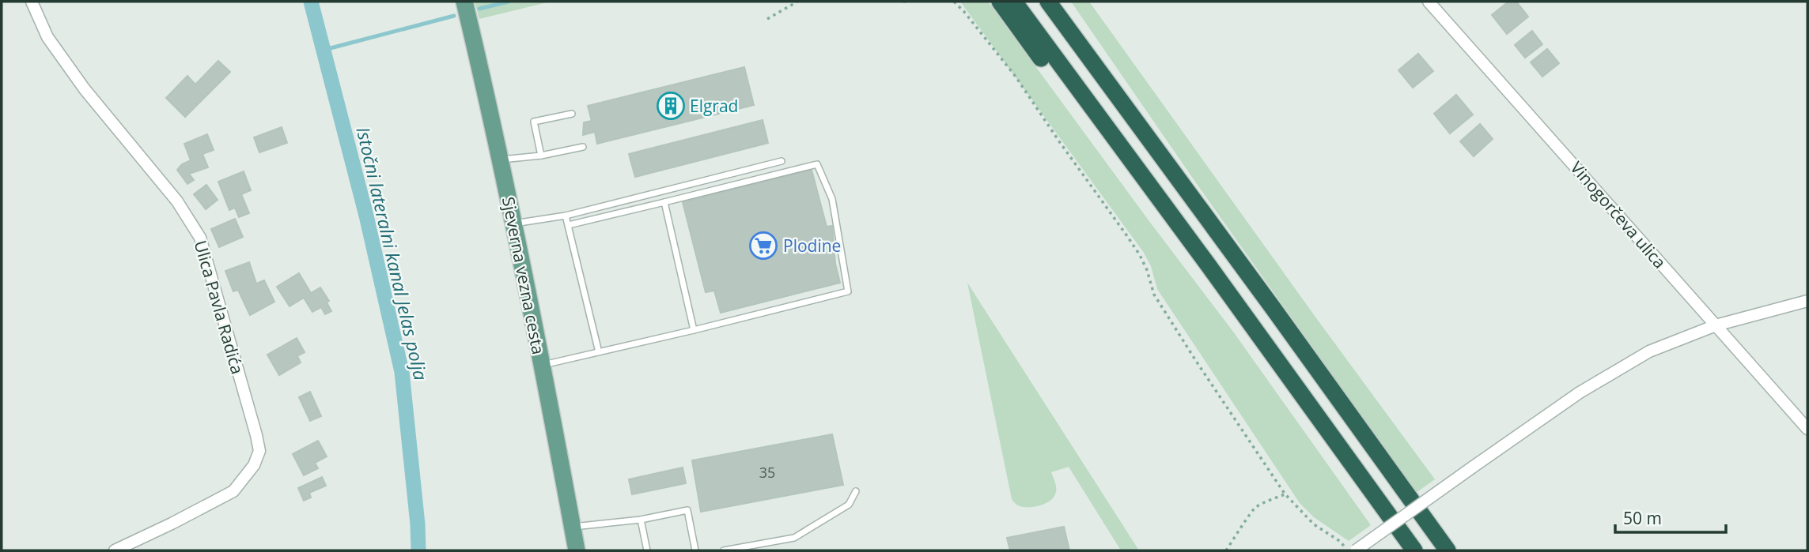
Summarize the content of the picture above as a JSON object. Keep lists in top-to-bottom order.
{
  "streets": {
    "main road": ["Sjeverna vezna cesta"],
    "street": ["Vinogorčeva ulica", "Ulica Pavla Radića"]
  },
  "water": ["Istočni lateralni kanal Jelas polja"],
  "places": {
    "building": ["Elgrad"],
    "supermarket": ["Plodine"]
  },
  "house_numbers": ["35"],
  "scale_bar": "50 m"
}
